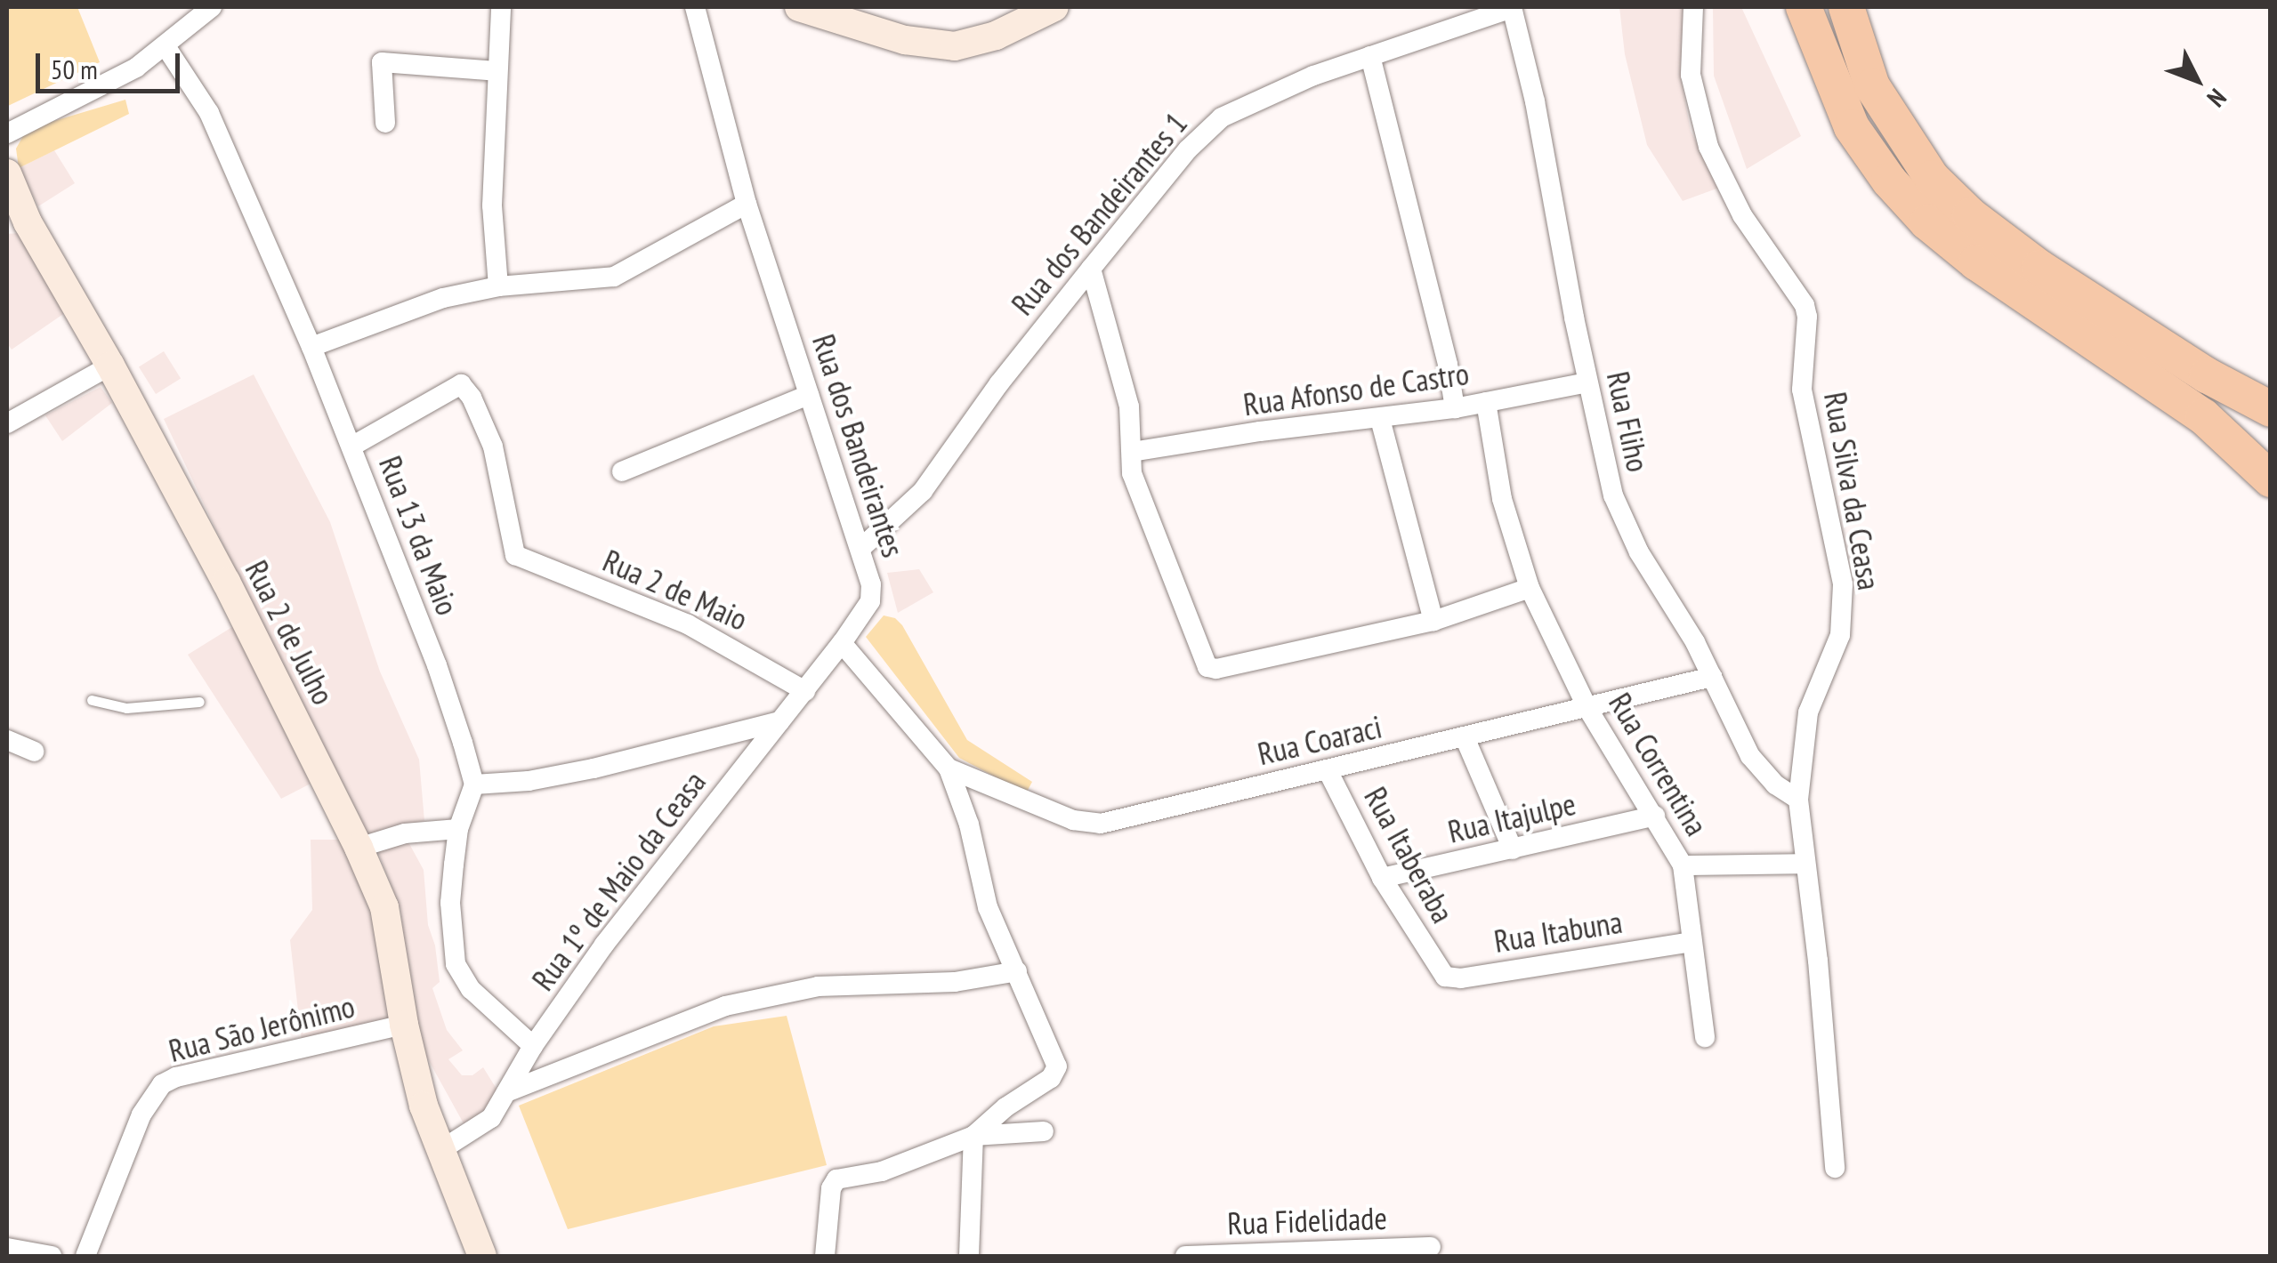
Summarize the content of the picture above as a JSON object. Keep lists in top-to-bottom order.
{
  "streets": {
    "main road": ["Rua 2 de Julho"],
    "street": [
      "Rua dos Bandeirantes 1",
      "Rua Afonso de Castro",
      "Rua Fliho",
      "Rua dos Bandeirantes",
      "Rua Silva da Ceasa",
      "Rua 13 da Maio",
      "Rua 2 de Maio",
      "Rua Coaraci",
      "Rua Correntina",
      "Rua Itajulpe",
      "Rua Itaberaba",
      "Rua 1º de Maio da Ceasa",
      "Rua Itabuna",
      "Rua São Jerônimo",
      "Rua Fidelidade"
    ]
  },
  "crossings": [
    ["Rua dos Bandeirantes 1", "Rua Fliho"],
    ["Rua dos Bandeirantes 1", "Rua dos Bandeirantes"],
    ["Rua Afonso de Castro", "Rua Fliho"],
    ["Rua Afonso de Castro", "Rua Correntina"],
    ["Rua Fliho", "Rua Silva da Ceasa"],
    ["Rua Fliho", "Rua Coaraci"],
    ["Rua dos Bandeirantes", "Rua 1º de Maio da Ceasa"],
    ["Rua 13 da Maio", "Rua 2 de Maio"],
    ["Rua 2 de Maio", "Rua 1º de Maio da Ceasa"],
    ["Rua 2 de Julho", "Rua 1º de Maio da Ceasa"],
    ["Rua 2 de Julho", "Rua São Jerônimo"],
    ["Rua Coaraci", "Rua Correntina"],
    ["Rua Coaraci", "Rua Itaberaba"],
    ["Rua Correntina", "Rua Itajulpe"],
    ["Rua Correntina", "Rua Itabuna"],
    ["Rua Itajulpe", "Rua Itaberaba"],
    ["Rua Itaberaba", "Rua Itabuna"]
  ],
  "scale_bar": "50 m",
  "north": "bottom right"
}
